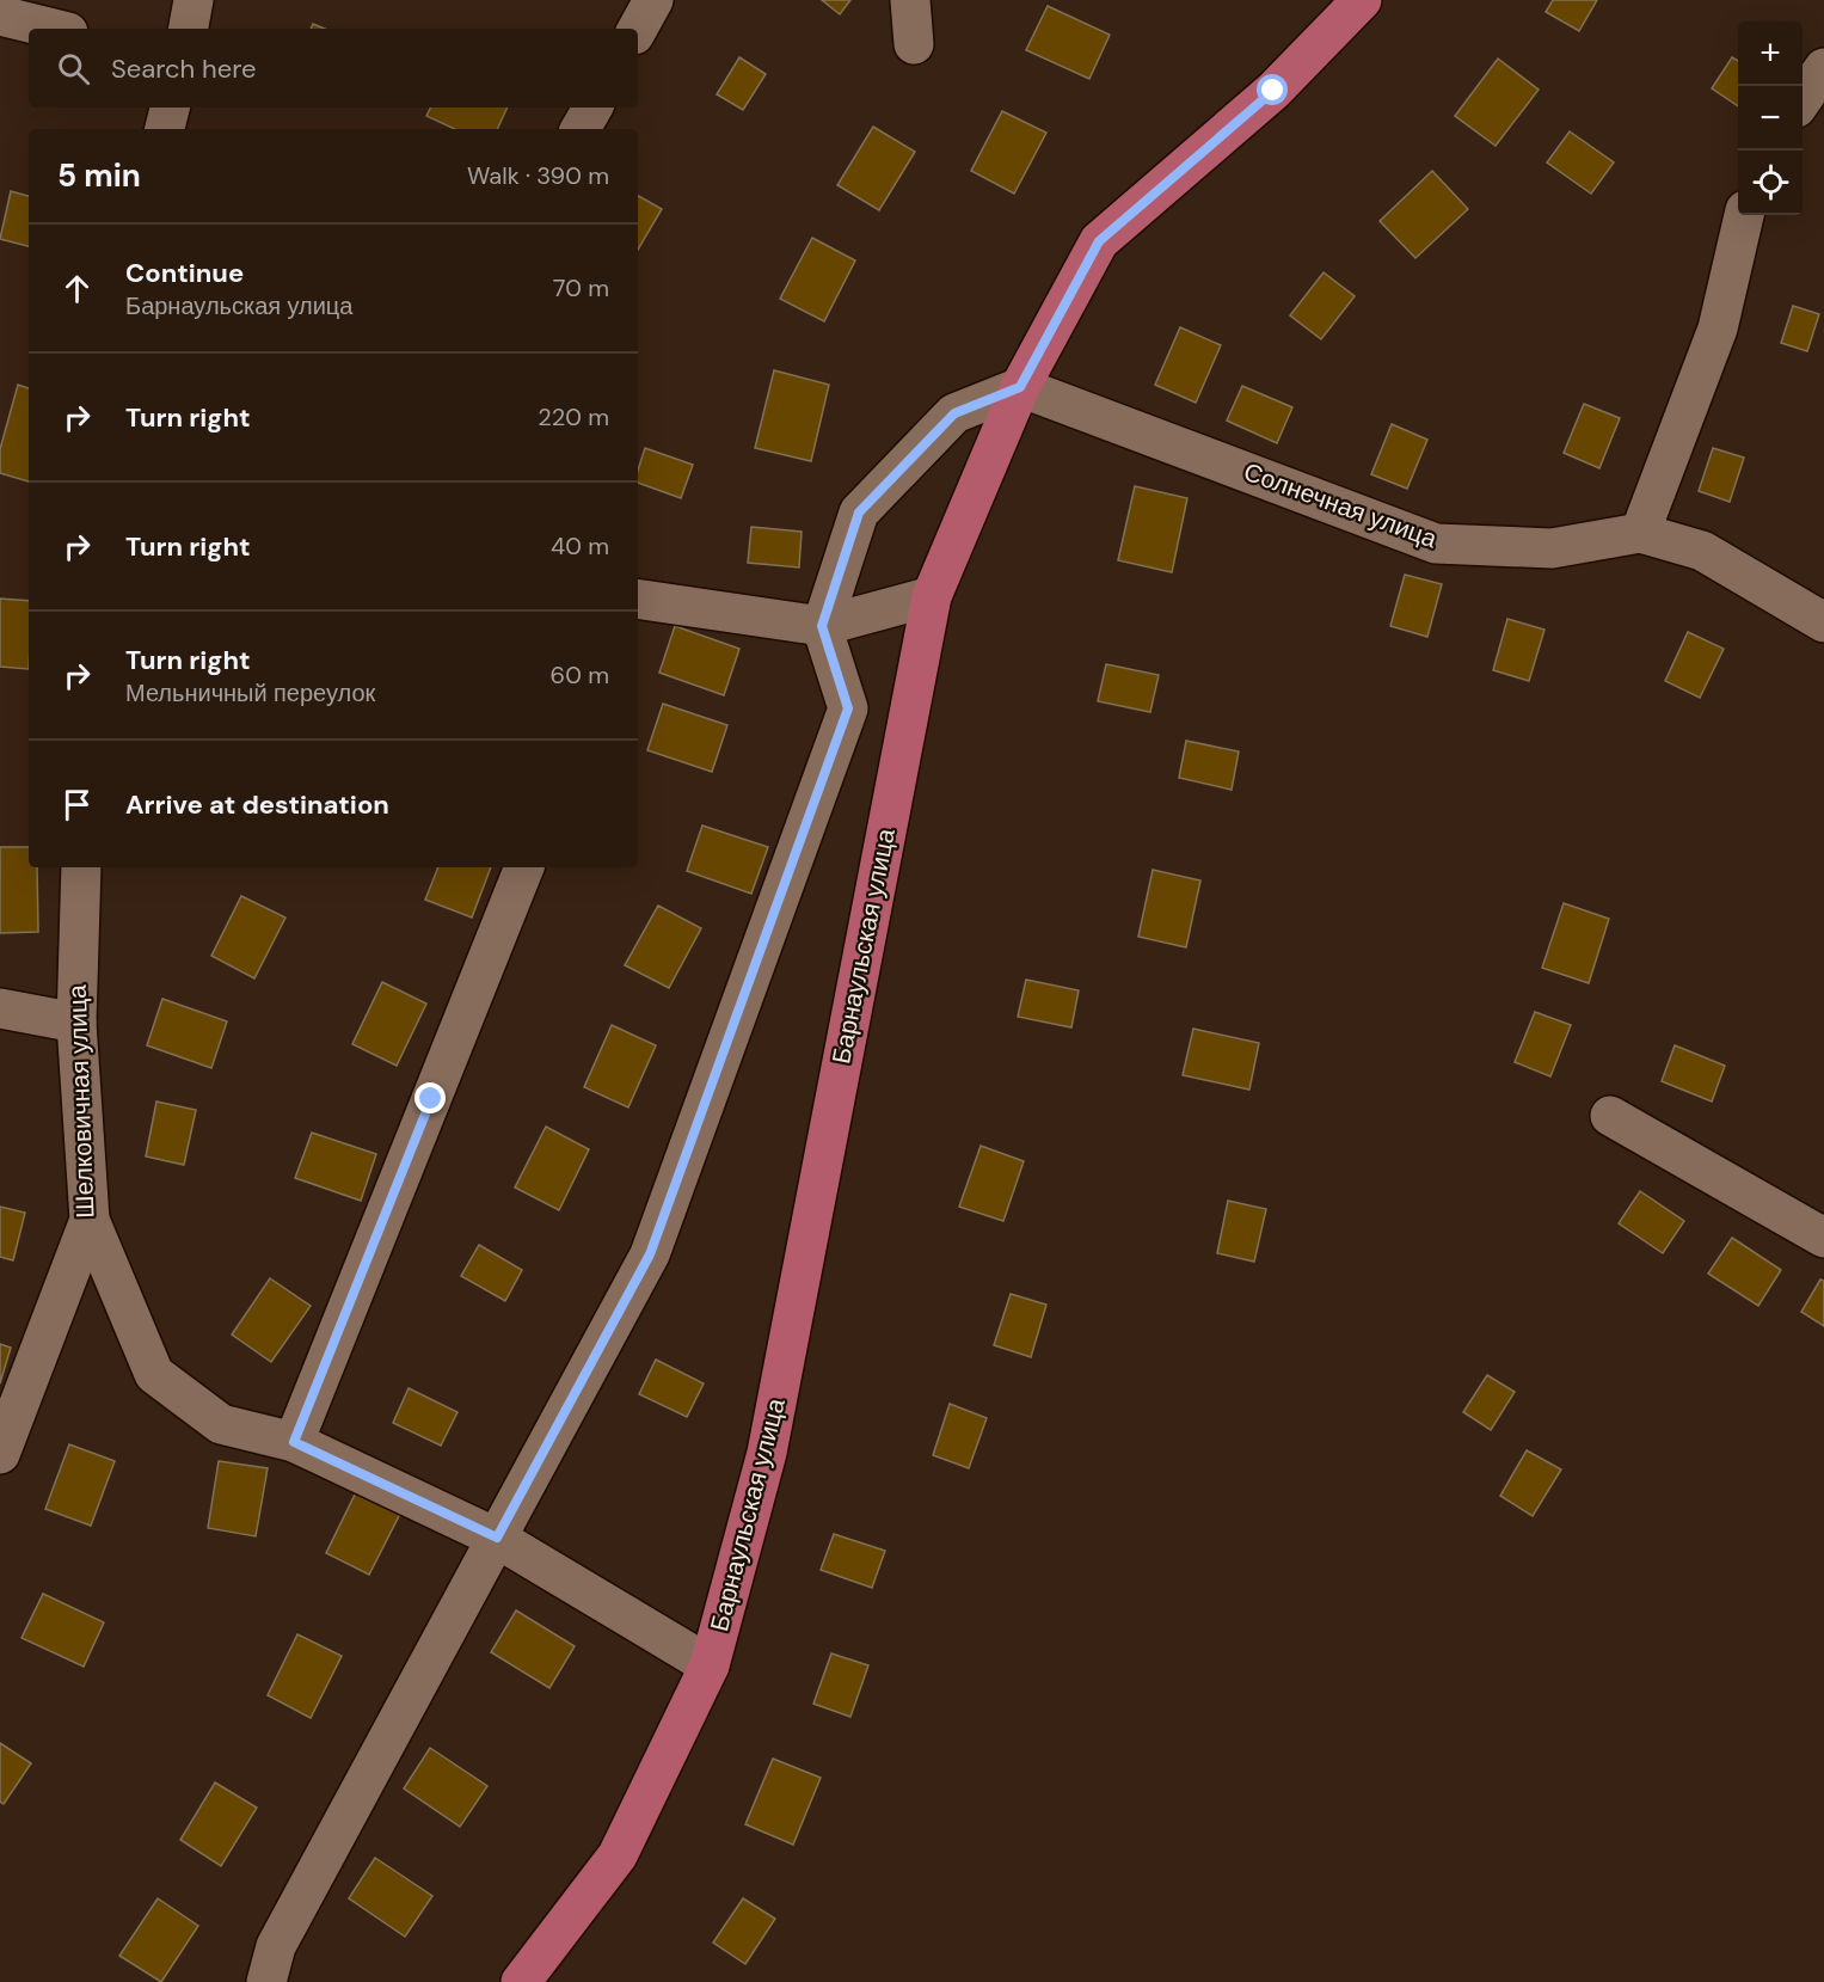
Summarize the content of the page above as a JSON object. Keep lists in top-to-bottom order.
{
  "streets": {
    "main road": ["Барнаульская улица"],
    "street": ["Солнечная улица", "Шелковичная улица"]
  },
  "crossings": [
    ["Солнечная улица", "Барнаульская улица"]
  ],
  "page": {
    "map_buttons": ["+", "−"],
    "search": "Search here",
    "heading": ["5 min", "Walk · 390 m"],
    "list": [
      ["Continue", "Барнаульская улица", "70 m"],
      ["Turn right", "220 m"],
      ["Turn right", "40 m"],
      ["Turn right", "Мельничный переулок", "60 m"],
      "Arrive at destination"
    ]
  }
}
